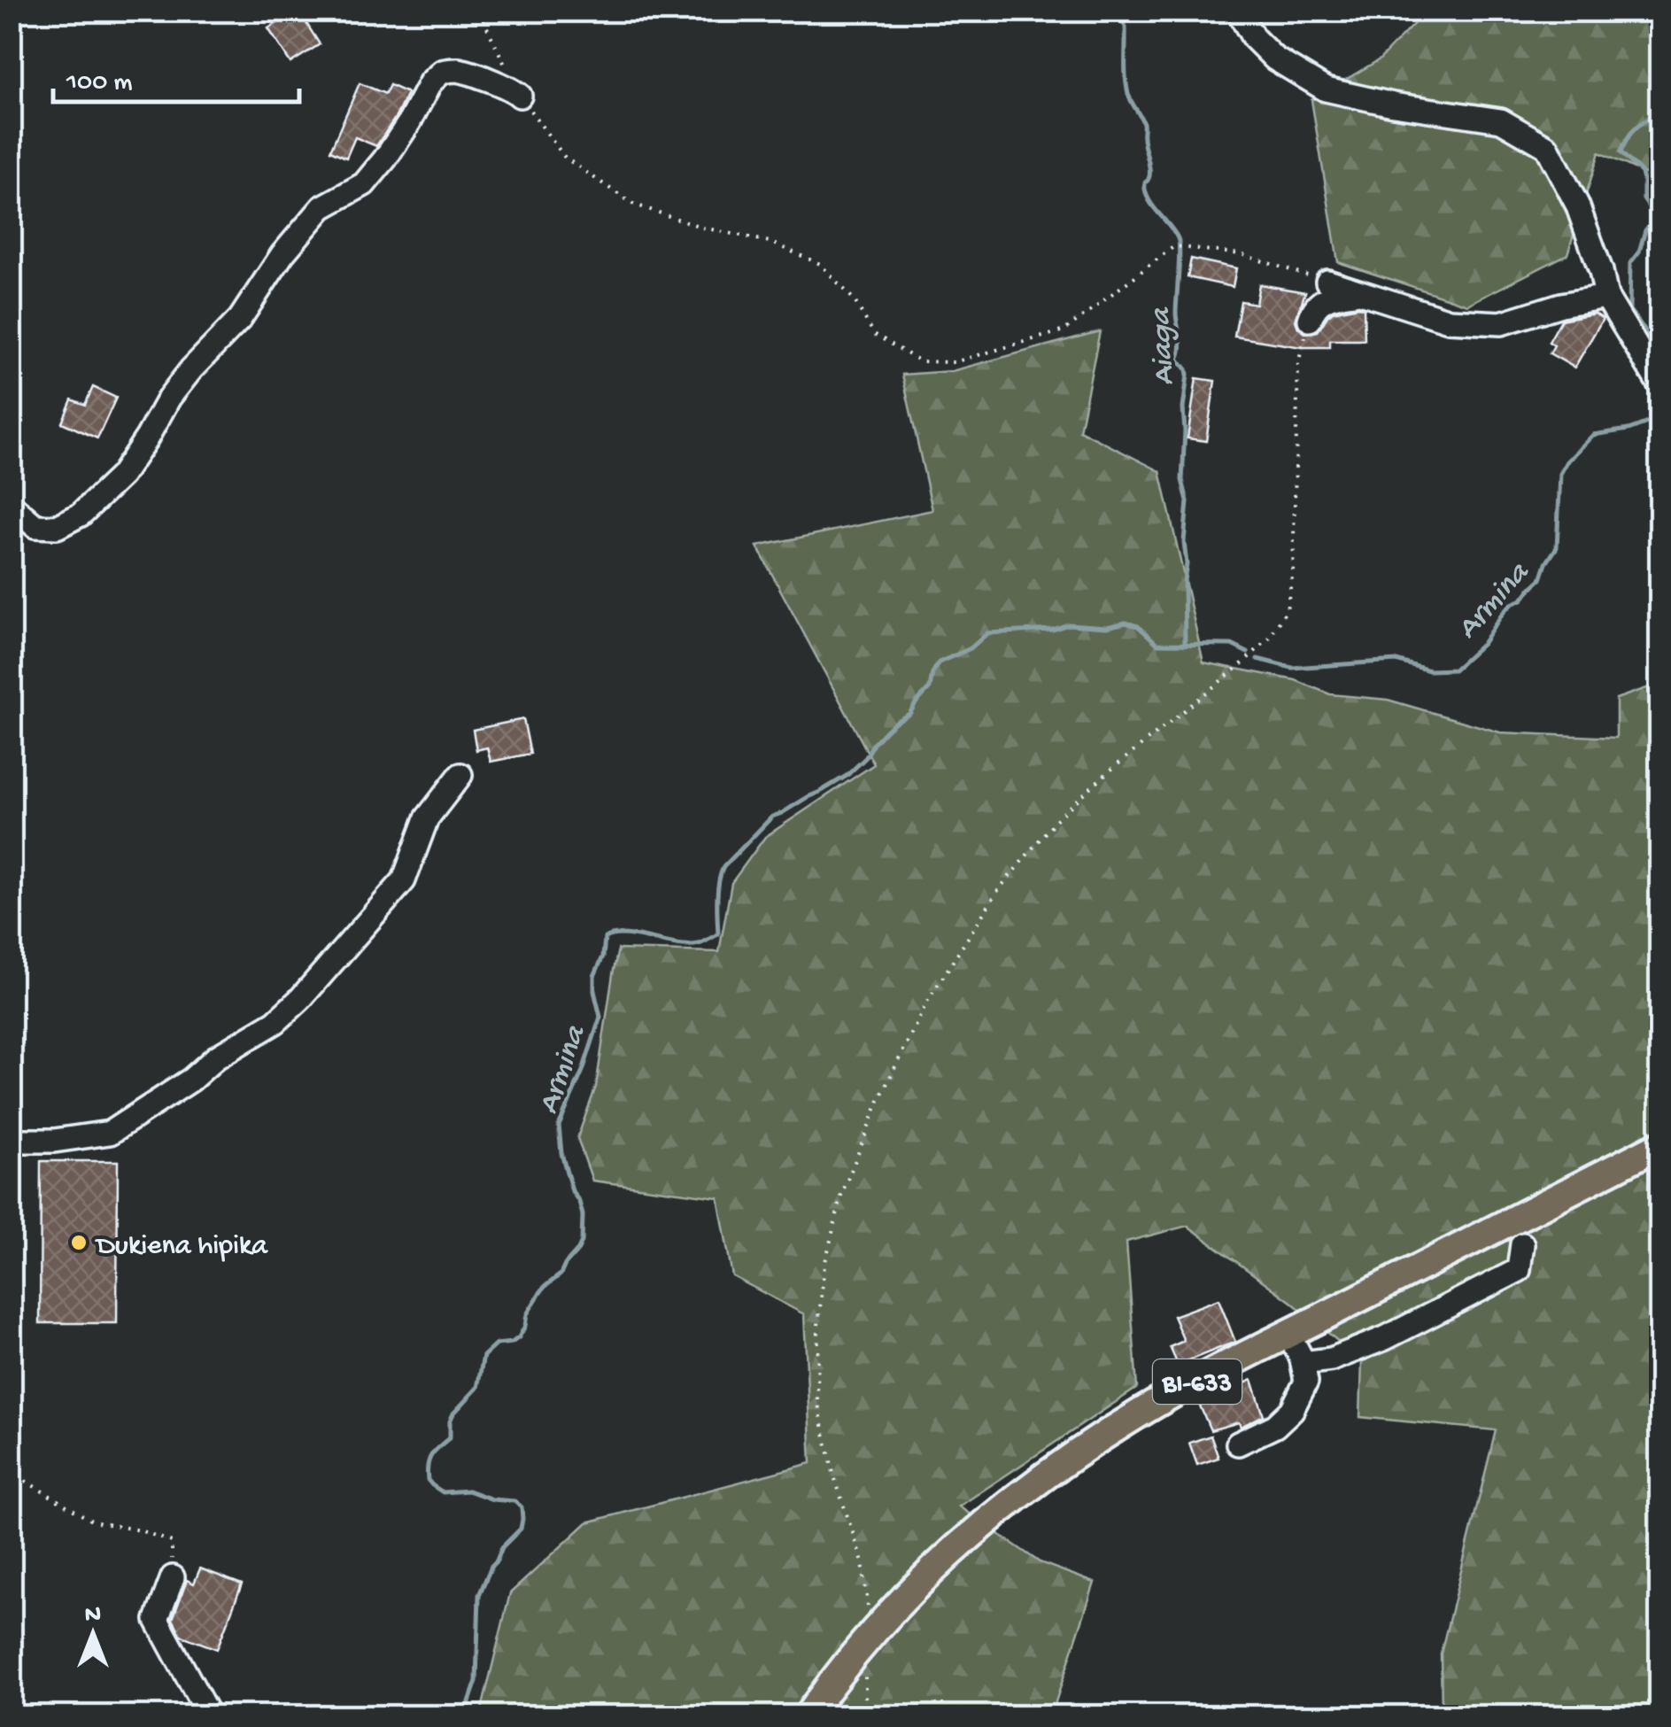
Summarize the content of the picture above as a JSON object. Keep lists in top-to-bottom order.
{
  "streets": {
    "main road": ["BI-633"]
  },
  "water": ["Aiaga", "Armina"],
  "places": ["Dukiena hipika"],
  "scale_bar": "100 m",
  "north": "top"
}
